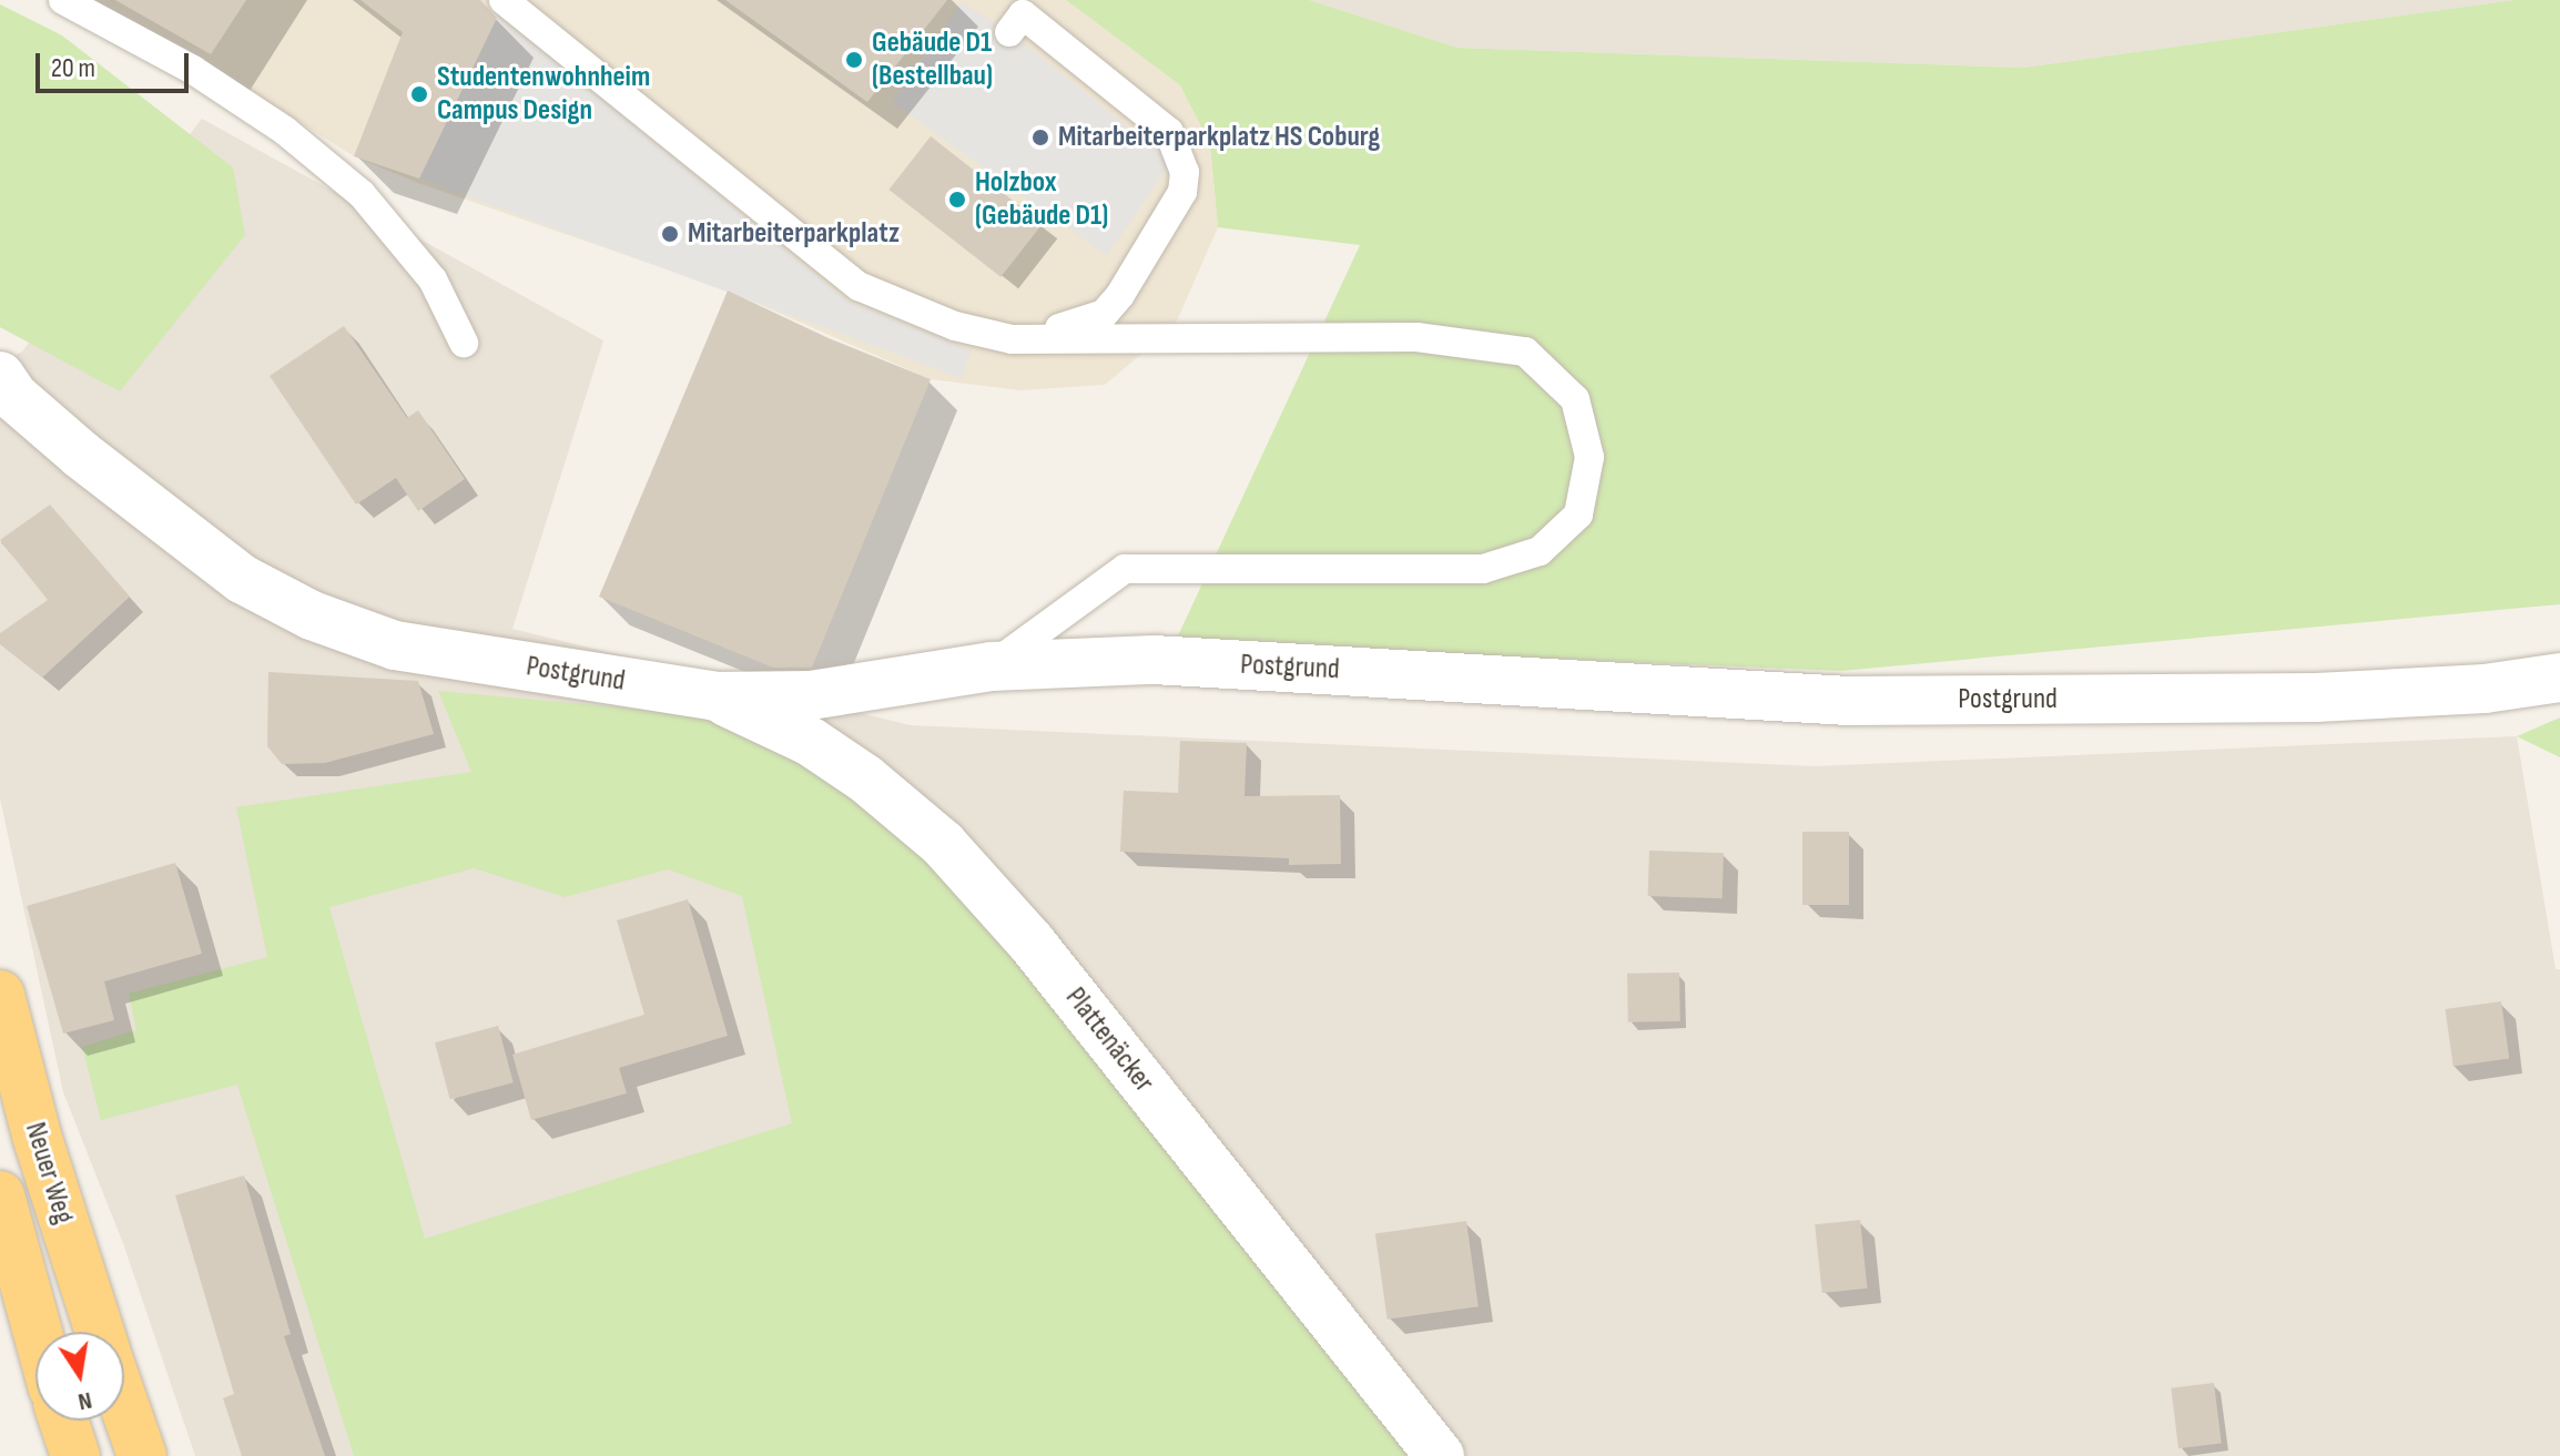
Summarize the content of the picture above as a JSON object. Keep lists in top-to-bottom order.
{
  "streets": {
    "highway": ["Neuer Weg"],
    "street": ["Postgrund", "Plattenäcker"]
  },
  "crossings": [
    ["Postgrund", "Plattenäcker"]
  ],
  "places": [
    "Gebäude D1 (Bestellbau)",
    "Studentenwohnheim Campus Design",
    "Mitarbeiterparkplatz HS Coburg",
    "Holzbox (Gebäude D1)",
    "Mitarbeiterparkplatz"
  ],
  "scale_bar": "20 m",
  "north": "bottom"
}
